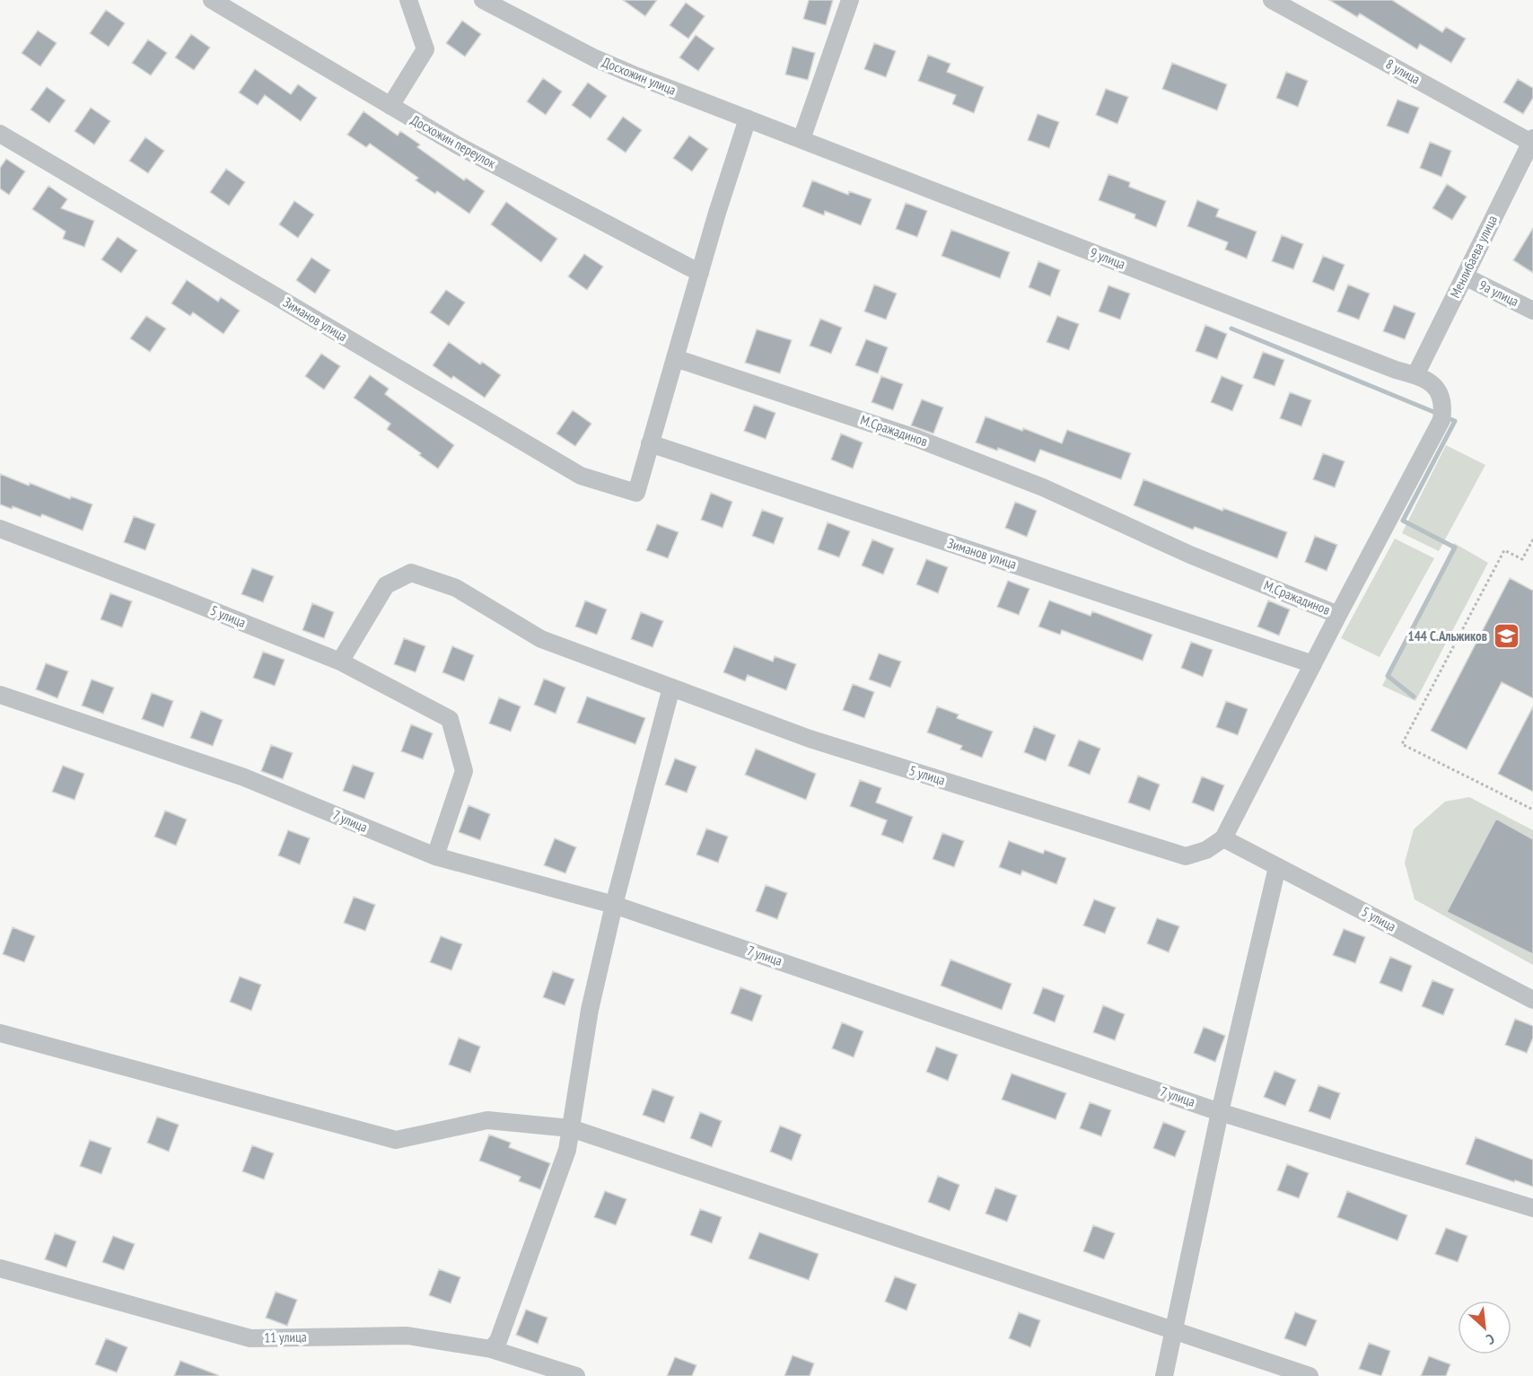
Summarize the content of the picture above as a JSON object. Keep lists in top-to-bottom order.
{
  "streets": {
    "street": [
      "8 улица",
      "Досхожин улица",
      "Досхожин переулок",
      "Менлибаева улица",
      "9 улица",
      "9а улица",
      "Зиманов улица",
      "М.Сражадинов",
      "5 улица",
      "7 улица",
      "11 улица"
    ]
  },
  "crossings": [
    ["8 улица", "Менлибаева улица"],
    ["Досхожин улица", "9 улица"],
    ["Менлибаева улица", "9 улица"],
    ["Менлибаева улица", "9а улица"],
    ["9 улица", "Зиманов улица"],
    ["9 улица", "М.Сражадинов"],
    ["9 улица", "5 улица"],
    ["5 улица", "7 улица"]
  ],
  "places": {
    "school or university": ["144 С.Альжиков"]
  },
  "north": "bottom right"
}
